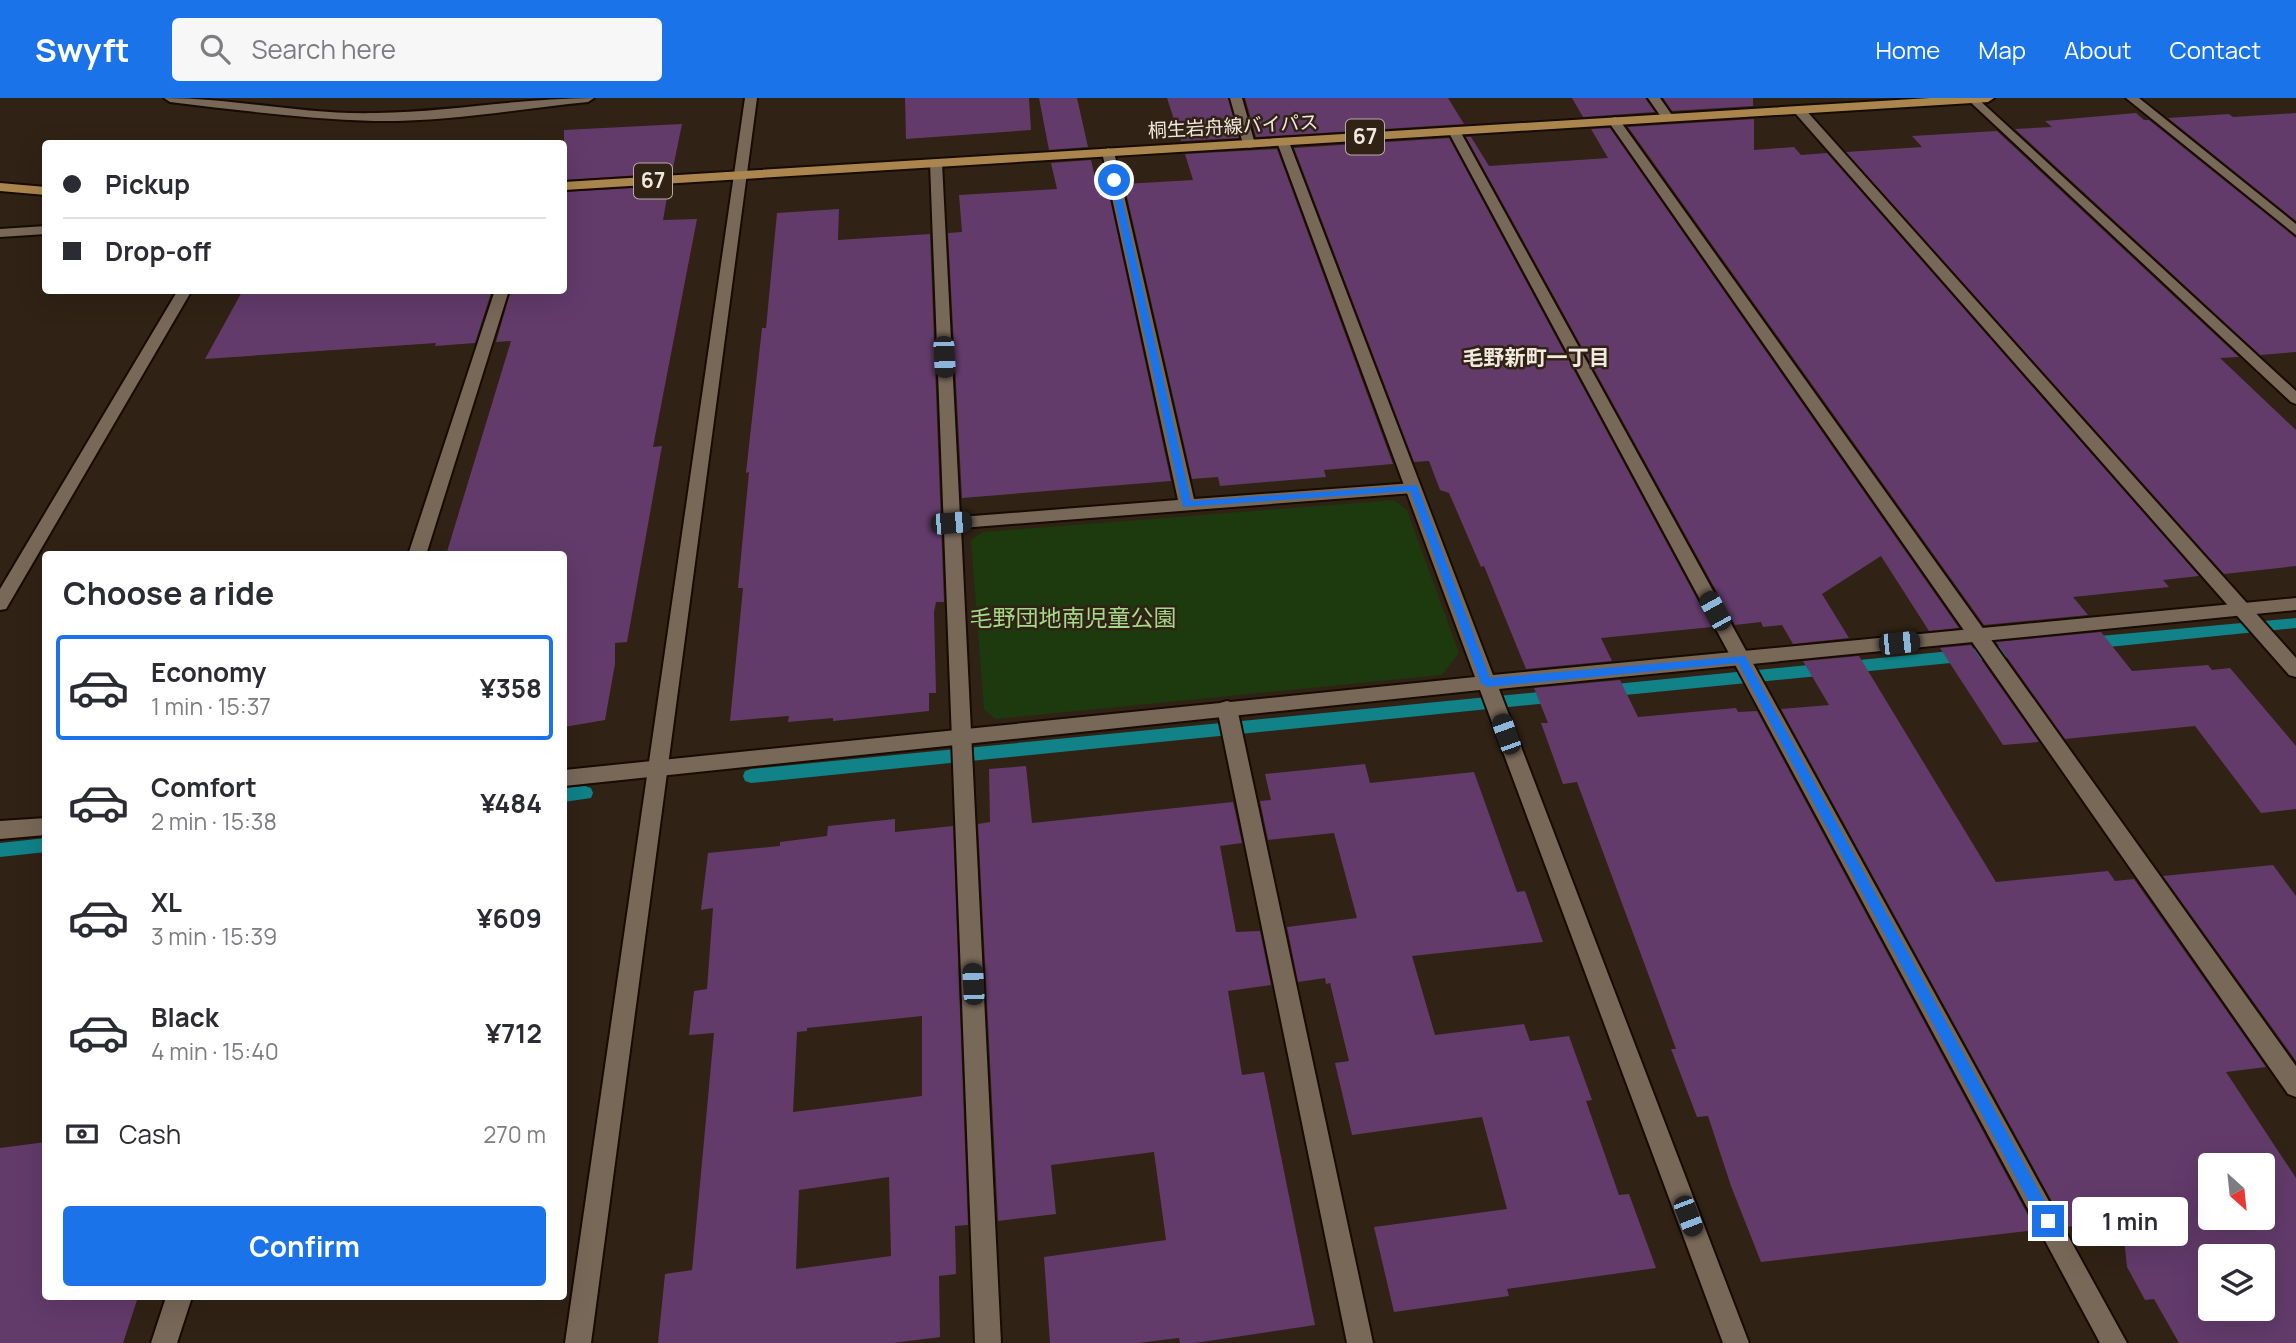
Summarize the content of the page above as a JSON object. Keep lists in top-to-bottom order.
{
  "streets": {
    "main road": ["桐生岩舟線バイパス", "67"]
  },
  "districts": ["毛野新町一丁目"],
  "parks": ["毛野団地南児童公園"],
  "north": "bottom right",
  "page": {
    "header": "Swyft",
    "search": "Search here",
    "nav": [
      "Home",
      "Map",
      "About",
      "Contact"
    ],
    "banner": ["Pickup", "Drop-off"],
    "heading": "Choose a ride",
    "list": [
      {
        "name": "Economy",
        "note": "1 min · 15:37",
        "value": "¥358"
      },
      {
        "name": "Comfort",
        "note": "2 min · 15:38",
        "value": "¥484"
      },
      {
        "name": "XL",
        "note": "3 min · 15:39",
        "value": "¥609"
      },
      {
        "name": "Black",
        "note": "4 min · 15:40",
        "value": "¥712"
      }
    ],
    "pay": ["Cash", "270 m"],
    "buttons": "Confirm",
    "bubble": "1 min"
  }
}
